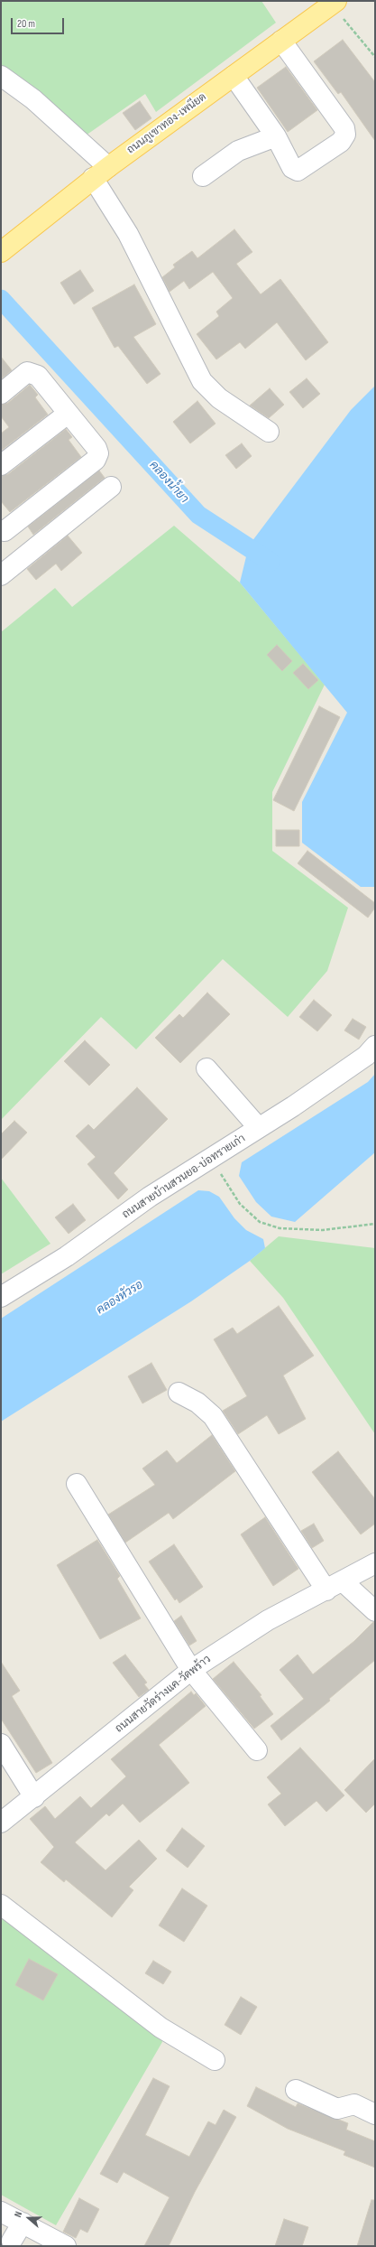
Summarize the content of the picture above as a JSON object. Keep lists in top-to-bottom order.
{
  "streets": {
    "main road": ["ถนนภูเขาทอง-เพนียด"],
    "street": ["ถนนสายบ้านสวนยอ-บ่อทรายเก่า", "ถนนสายวัดร่างแค-วัดพร้าว"]
  },
  "water": ["คลองน้ำยา", "คลองหัวรอ"],
  "scale_bar": "20 m",
  "north": "left"
}
